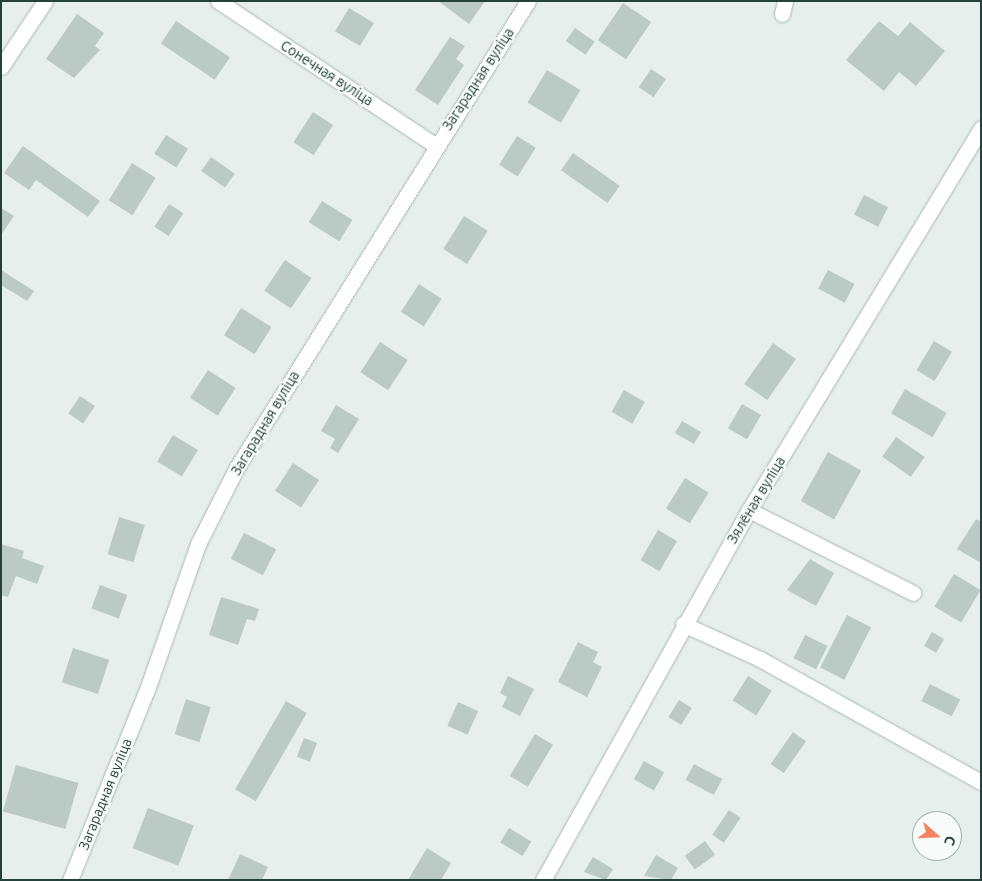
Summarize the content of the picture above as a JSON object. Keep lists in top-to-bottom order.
{
  "streets": {
    "street": ["Сонечная вуліца", "Загарадная вуліца", "Зялёная вуліца"]
  },
  "crossings": [
    ["Сонечная вуліца", "Загарадная вуліца"]
  ],
  "north": "right"
}
